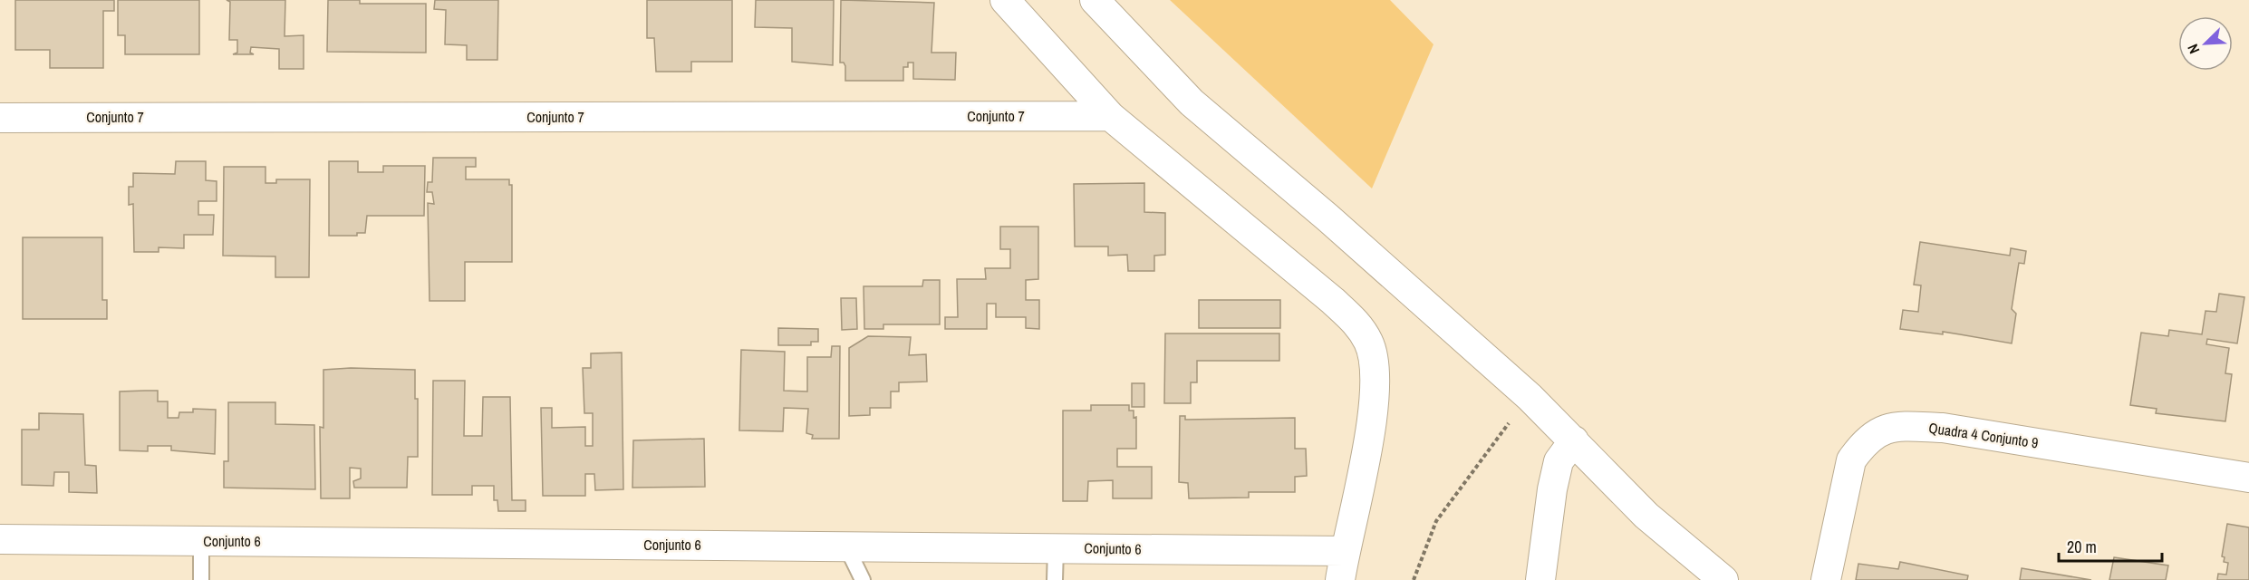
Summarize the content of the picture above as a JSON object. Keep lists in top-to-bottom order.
{
  "streets": {
    "street": ["Conjunto 7", "Quadra 4 Conjunto 9", "Conjunto 6"]
  },
  "scale_bar": "20 m",
  "north": "bottom left"
}
